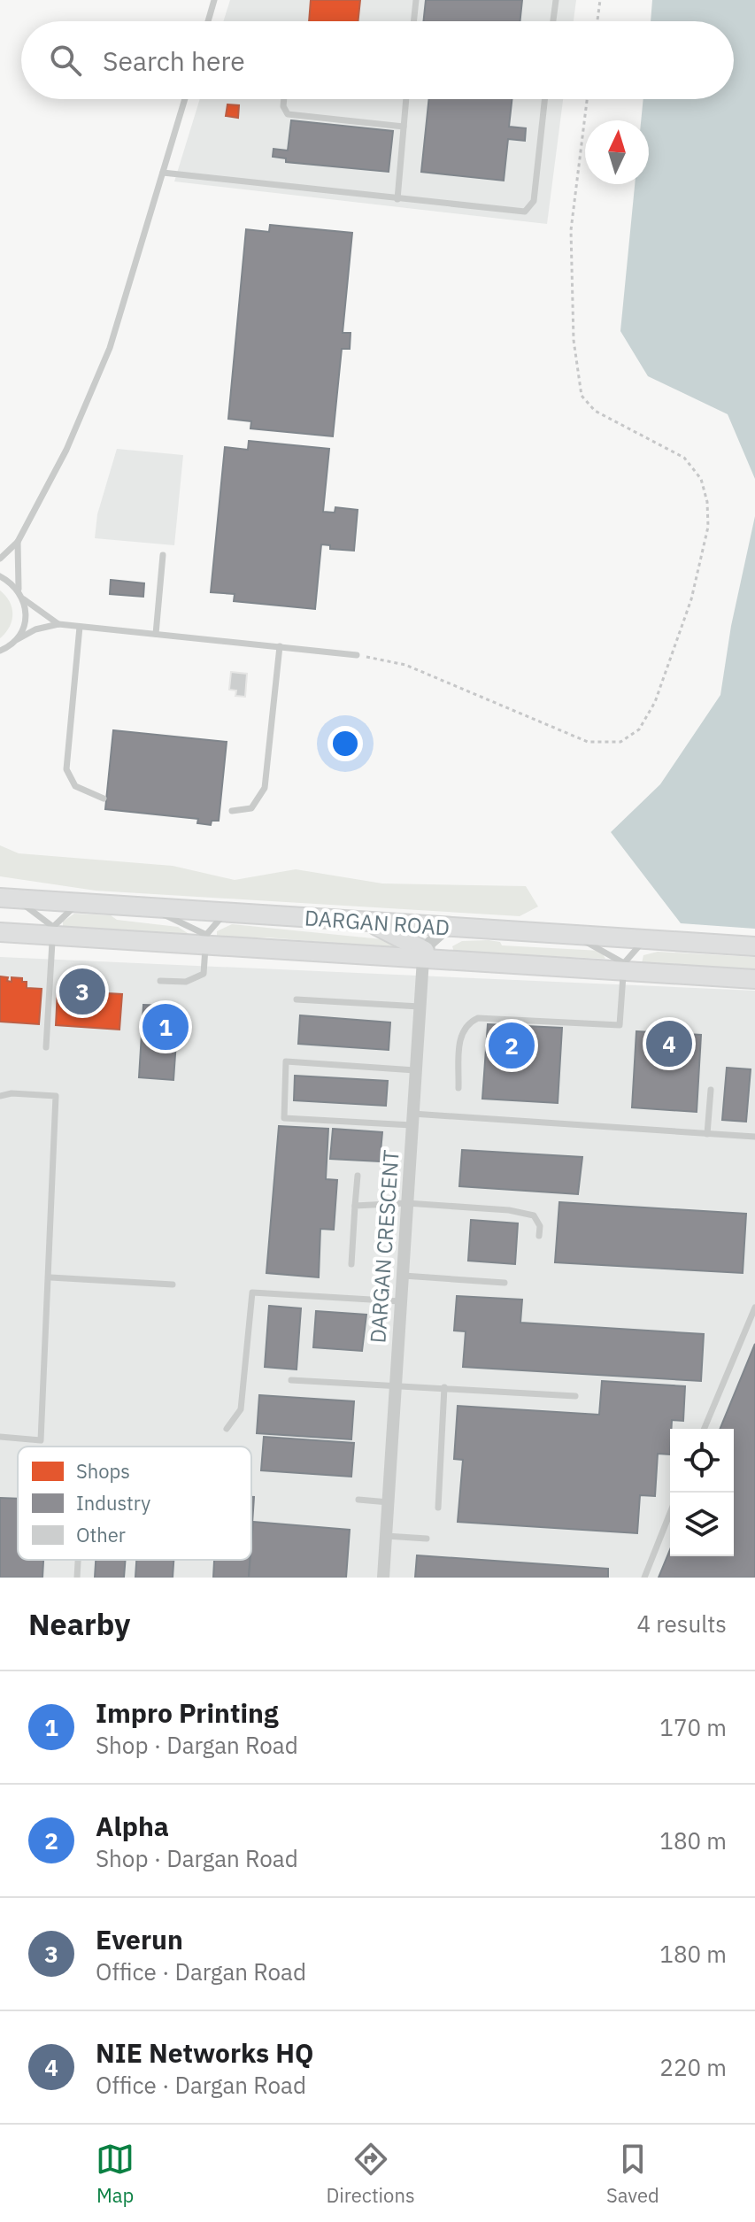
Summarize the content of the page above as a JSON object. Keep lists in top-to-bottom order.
{
  "streets": {
    "street": ["DARGAN ROAD", "DARGAN CRESCENT"]
  },
  "crossings": [
    ["DARGAN ROAD", "DARGAN CRESCENT"]
  ],
  "legend": ["Shops", "Industry", "Other"],
  "north": "top",
  "page": {
    "search": "Search here",
    "pins": [
      "3",
      "1",
      "4",
      "2"
    ],
    "heading": ["Nearby", "4 results"],
    "list": [
      {
        "mark": "1",
        "name": "Impro Printing",
        "note": "Shop · Dargan Road",
        "value": "170 m"
      },
      {
        "mark": "2",
        "name": "Alpha",
        "note": "Shop · Dargan Road",
        "value": "180 m"
      },
      {
        "mark": "3",
        "name": "Everun",
        "note": "Office · Dargan Road",
        "value": "180 m"
      },
      {
        "mark": "4",
        "name": "NIE Networks HQ",
        "note": "Office · Dargan Road",
        "value": "220 m"
      }
    ],
    "nav": ["Map", "Directions", "Saved"]
  }
}
